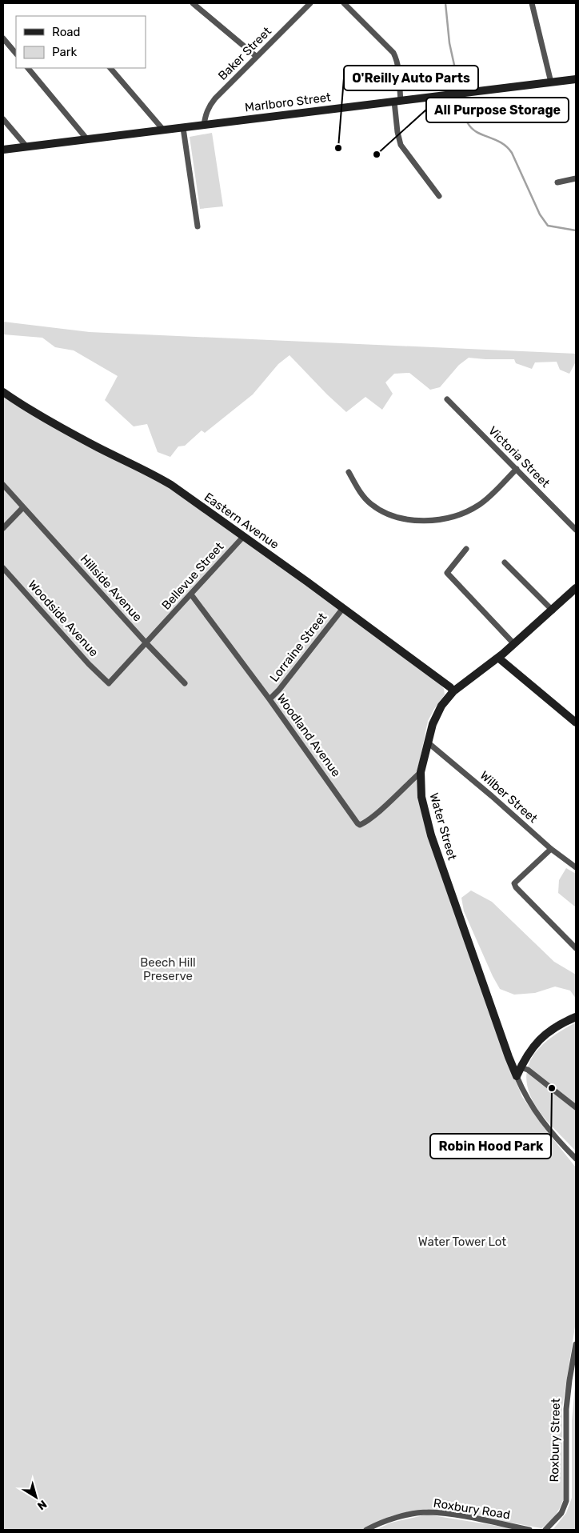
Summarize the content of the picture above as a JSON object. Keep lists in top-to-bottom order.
{
  "streets": {
    "street": [
      "Baker Street",
      "Marlboro Street",
      "Victoria Street",
      "Eastern Avenue",
      "Bellevue Street",
      "Hillside Avenue",
      "Woodside Avenue",
      "Lorraine Street",
      "Woodland Avenue",
      "Wilber Street",
      "Water Street",
      "Roxbury Street",
      "Roxbury Road"
    ]
  },
  "crossings": [
    ["Baker Street", "Marlboro Street"],
    ["Eastern Avenue", "Bellevue Street"],
    ["Eastern Avenue", "Lorraine Street"],
    ["Eastern Avenue", "Water Street"],
    ["Bellevue Street", "Hillside Avenue"],
    ["Bellevue Street", "Woodside Avenue"],
    ["Bellevue Street", "Woodland Avenue"],
    ["Lorraine Street", "Woodland Avenue"],
    ["Woodland Avenue", "Water Street"],
    ["Wilber Street", "Water Street"]
  ],
  "parks": ["Beech Hill Preserve", "Water Tower Lot"],
  "places": ["O'Reilly Auto Parts", "All Purpose Storage", "Robin Hood Park"],
  "legend": ["Road", "Park"],
  "north": "bottom right"
}
